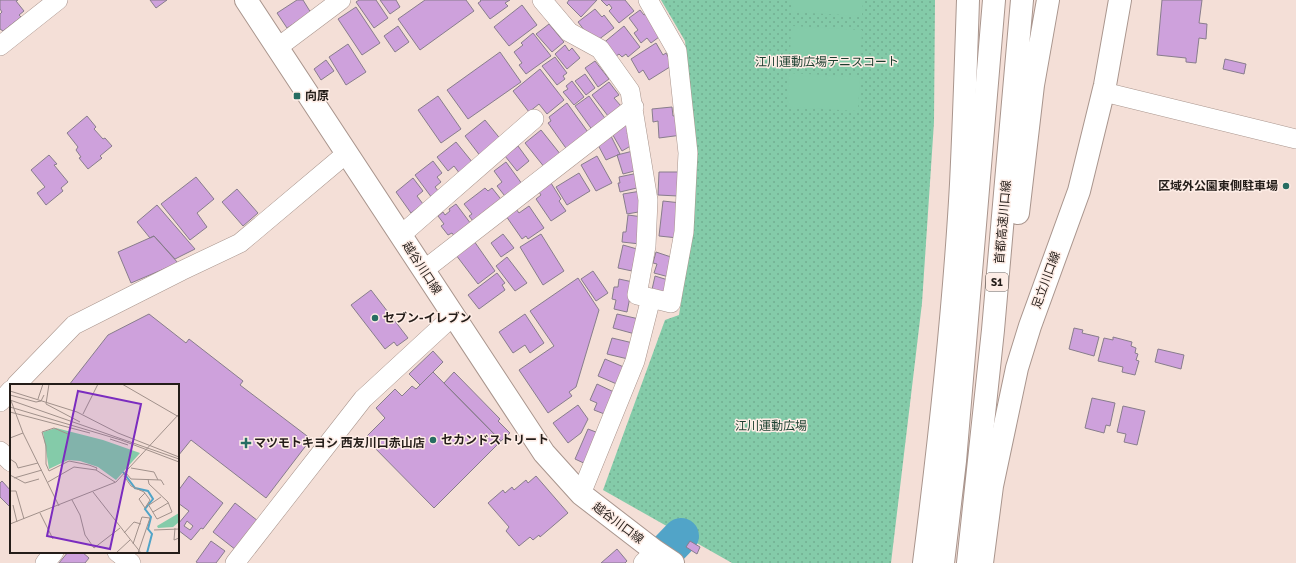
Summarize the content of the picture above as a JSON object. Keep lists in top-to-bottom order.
{
  "streets": {
    "main road": [
      "首都高速川口線",
      "越谷川口線",
      "足立川口線",
      "S1"
    ]
  },
  "parks": ["江川運動広場テニスコート", "江川運動広場"],
  "places": {
    "transit": ["向原"],
    "other": ["区域外公園東側駐車場", "セブン-イレブン", "セカンドストリート"],
    "health": ["マツモトキヨシ 西友川口赤山店"]
  }
}
